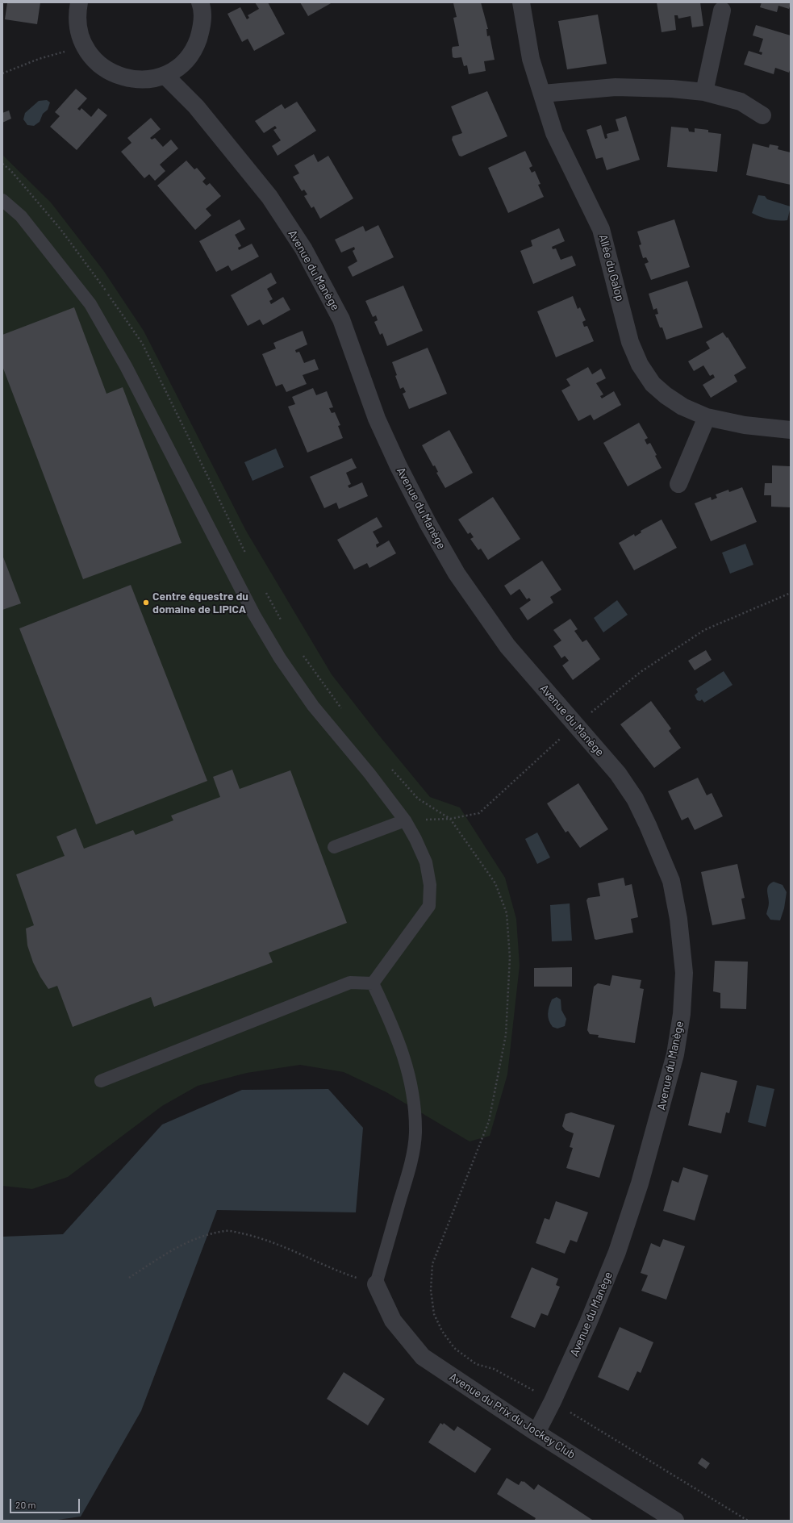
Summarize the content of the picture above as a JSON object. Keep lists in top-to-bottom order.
{
  "streets": {
    "street": ["Allée du Galop", "Avenue du Manège", "Avenue du Prix du Jockey Club"]
  },
  "crossings": [
    ["Avenue du Manège", "Avenue du Prix du Jockey Club"]
  ],
  "places": ["Centre équestre du domaine de LIPICA"],
  "scale_bar": "20 m"
}
